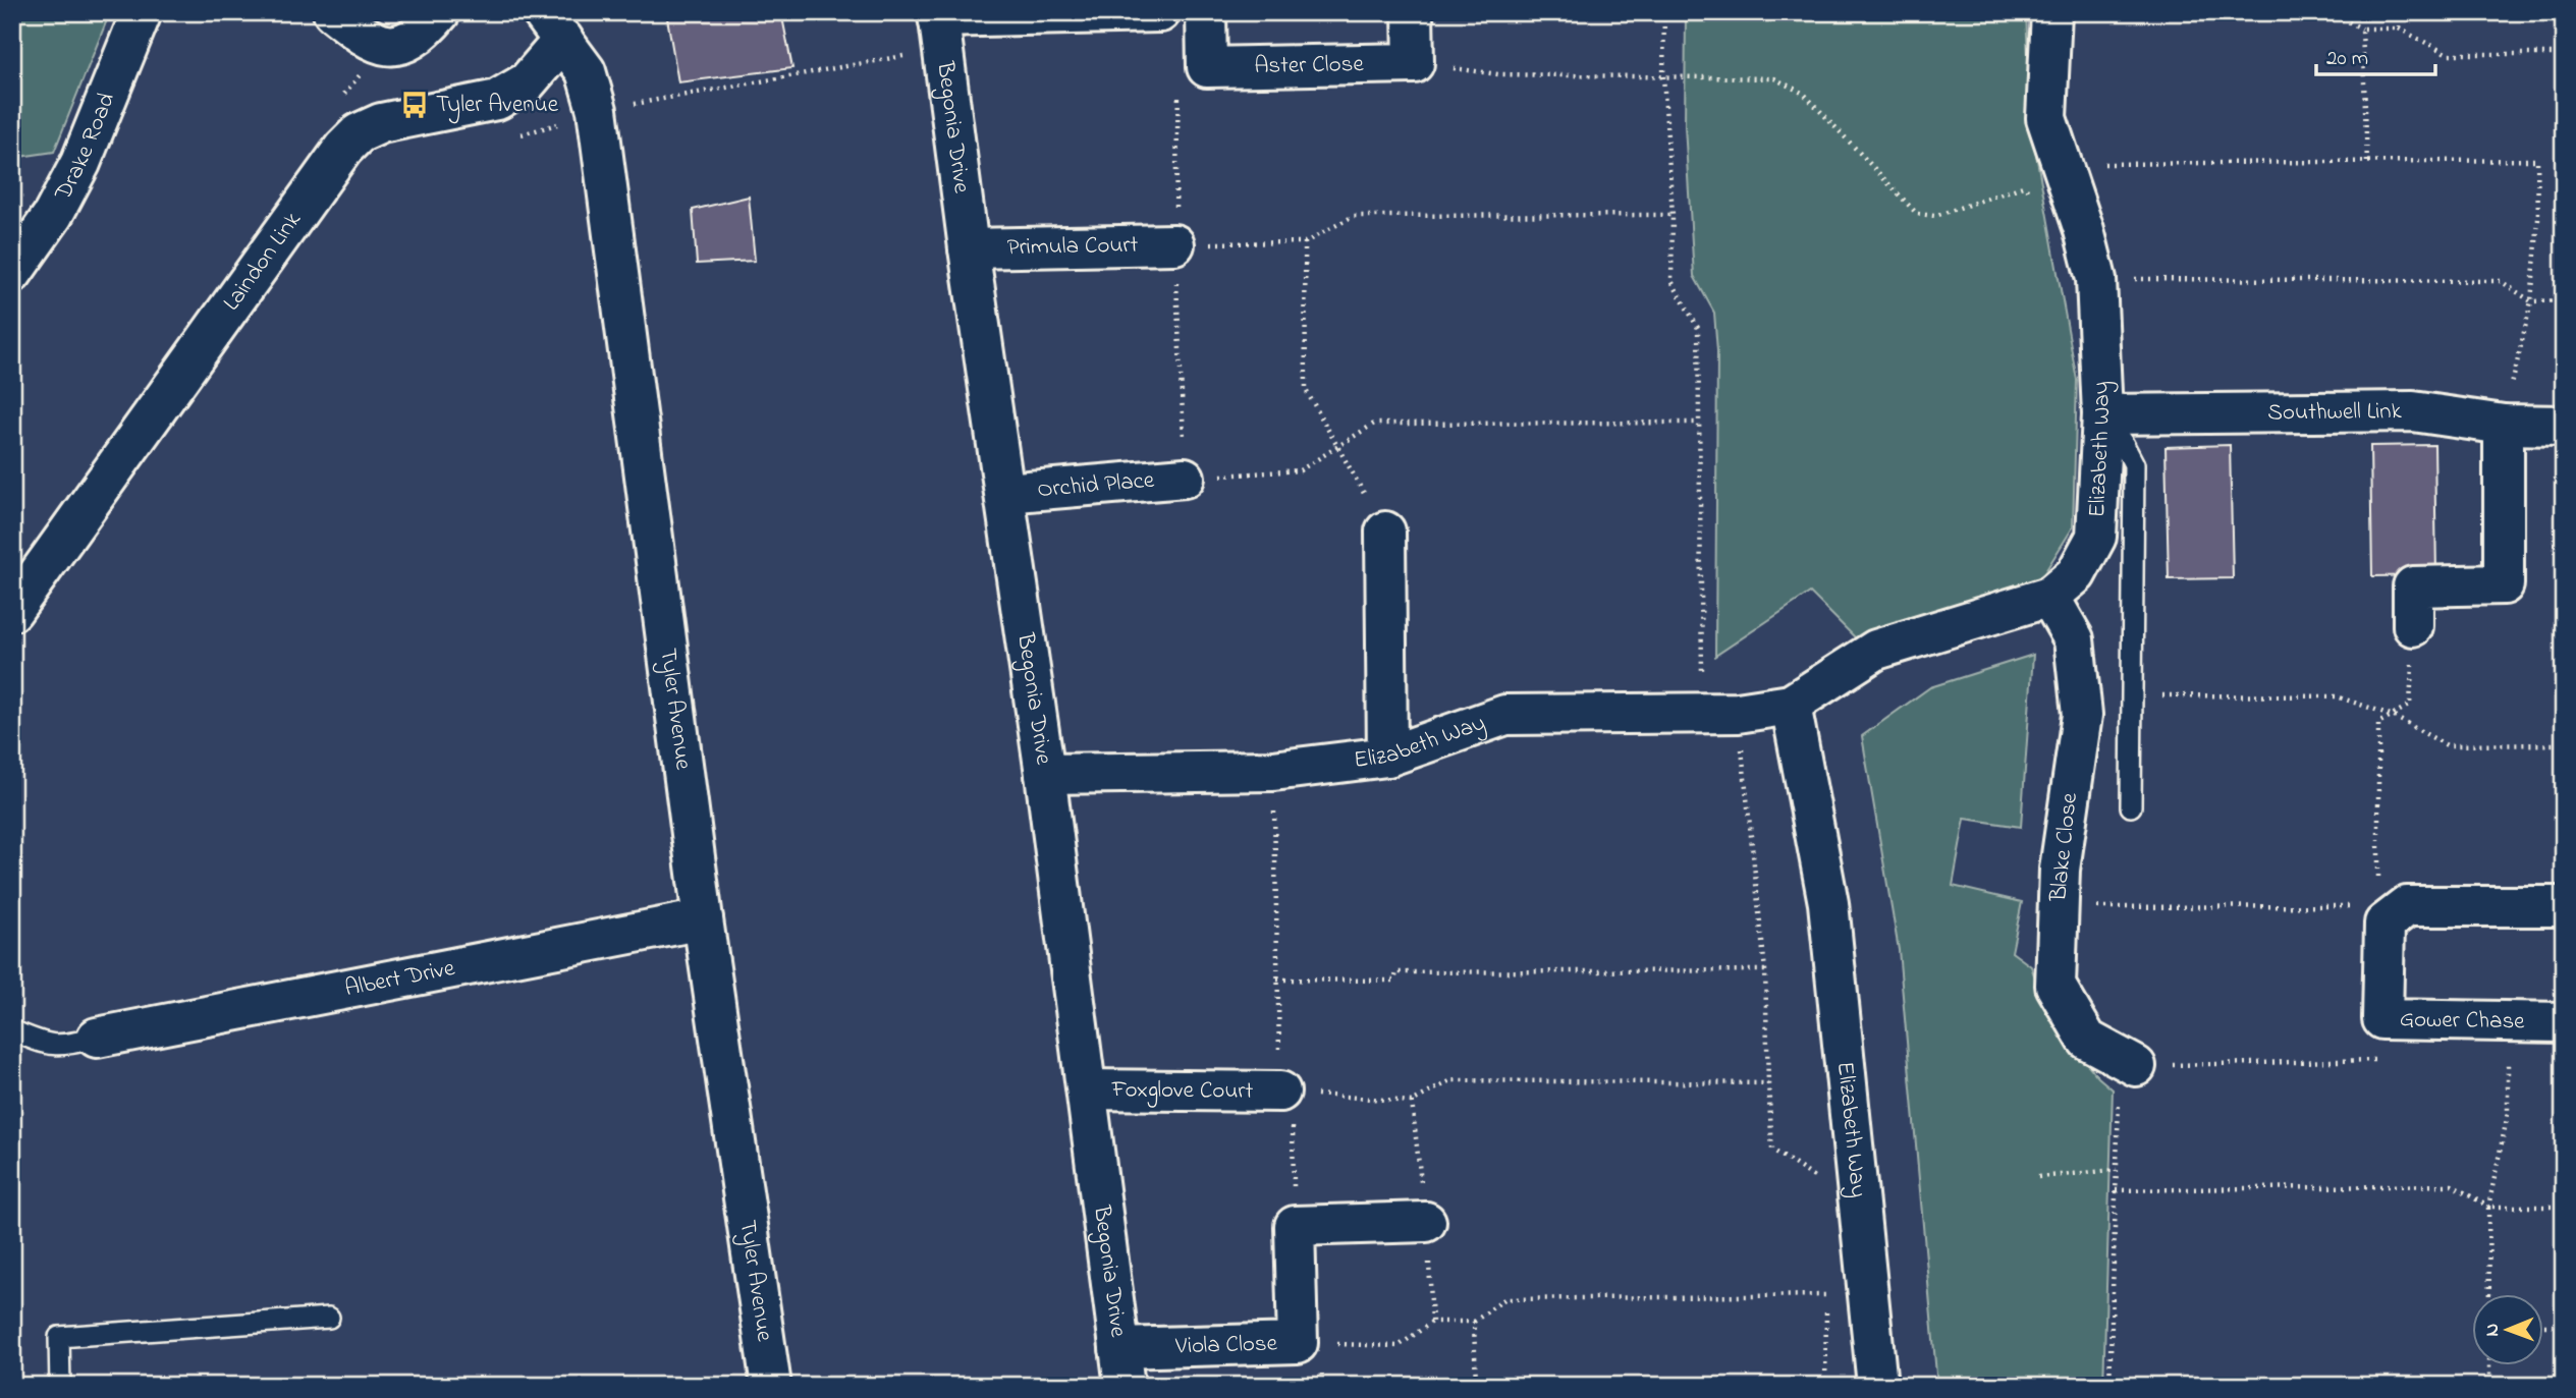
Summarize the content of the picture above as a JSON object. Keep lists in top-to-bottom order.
{
  "streets": {
    "street": [
      "Aster Close",
      "Begonia Drive",
      "Drake Road",
      "Primula Court",
      "Laindon Link",
      "Southwell Link",
      "Elizabeth Way",
      "Orchid Place",
      "Tyler Avenue",
      "Blake Close",
      "Albert Drive",
      "Gower Chase",
      "Foxglove Court",
      "Viola Close"
    ]
  },
  "crossings": [
    ["Begonia Drive", "Primula Court"],
    ["Begonia Drive", "Elizabeth Way"],
    ["Begonia Drive", "Orchid Place"],
    ["Begonia Drive", "Foxglove Court"],
    ["Begonia Drive", "Viola Close"],
    ["Laindon Link", "Tyler Avenue"],
    ["Southwell Link", "Elizabeth Way"],
    ["Elizabeth Way", "Blake Close"],
    ["Tyler Avenue", "Albert Drive"]
  ],
  "places": {
    "bus stop": ["Tyler Avenue"]
  },
  "scale_bar": "20 m",
  "north": "left"
}
